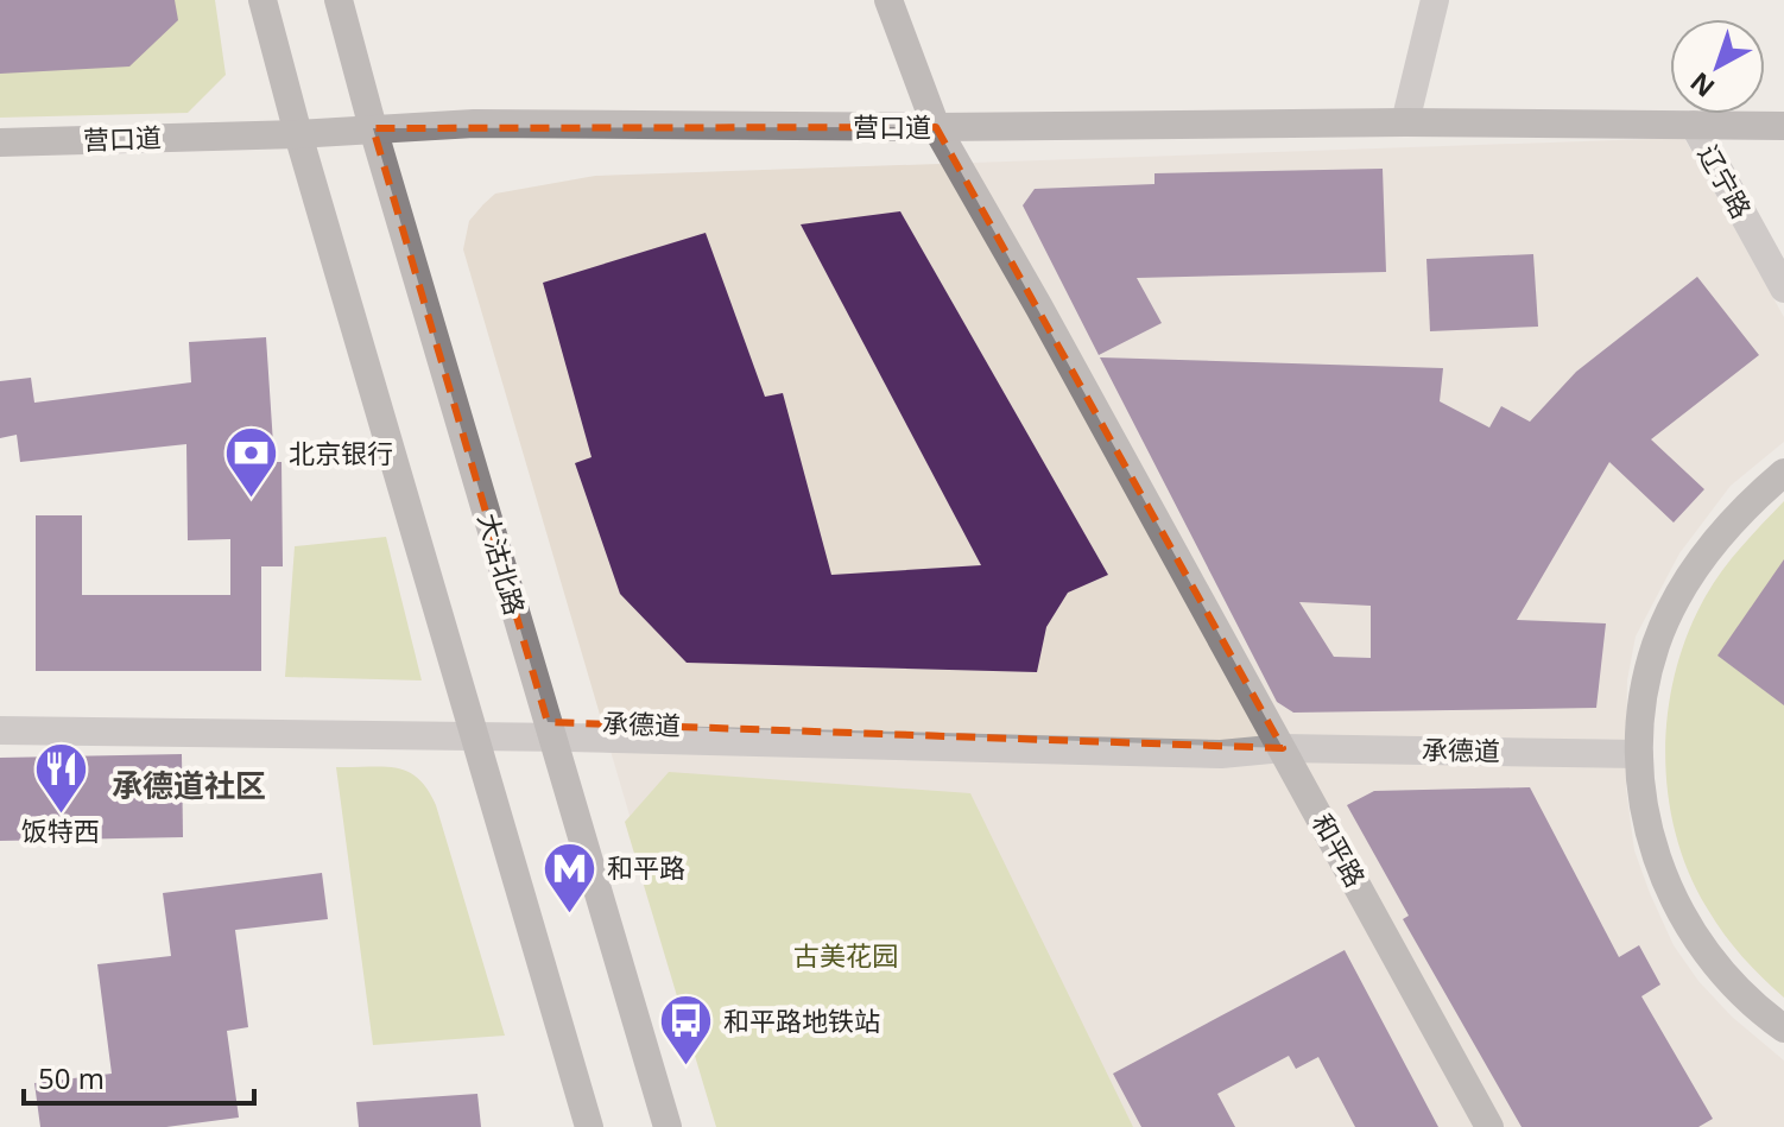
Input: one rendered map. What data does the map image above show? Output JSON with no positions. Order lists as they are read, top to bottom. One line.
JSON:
{"streets":{"street":["营口道","辽宁路","大沽北路","承德道","和平路"]},"crossings":[["营口道","辽宁路"],["营口道","大沽北路"],["营口道","和平路"],["大沽北路","承德道"],["承德道","和平路"]],"districts":["承德道社区"],"parks":["古美花园"],"places":{"bank":["北京银行"],"restaurant":["饭特西"],"metro station":["和平路"],"bus stop":["和平路地铁站"]},"scale_bar":"50 m","north":"bottom left"}
